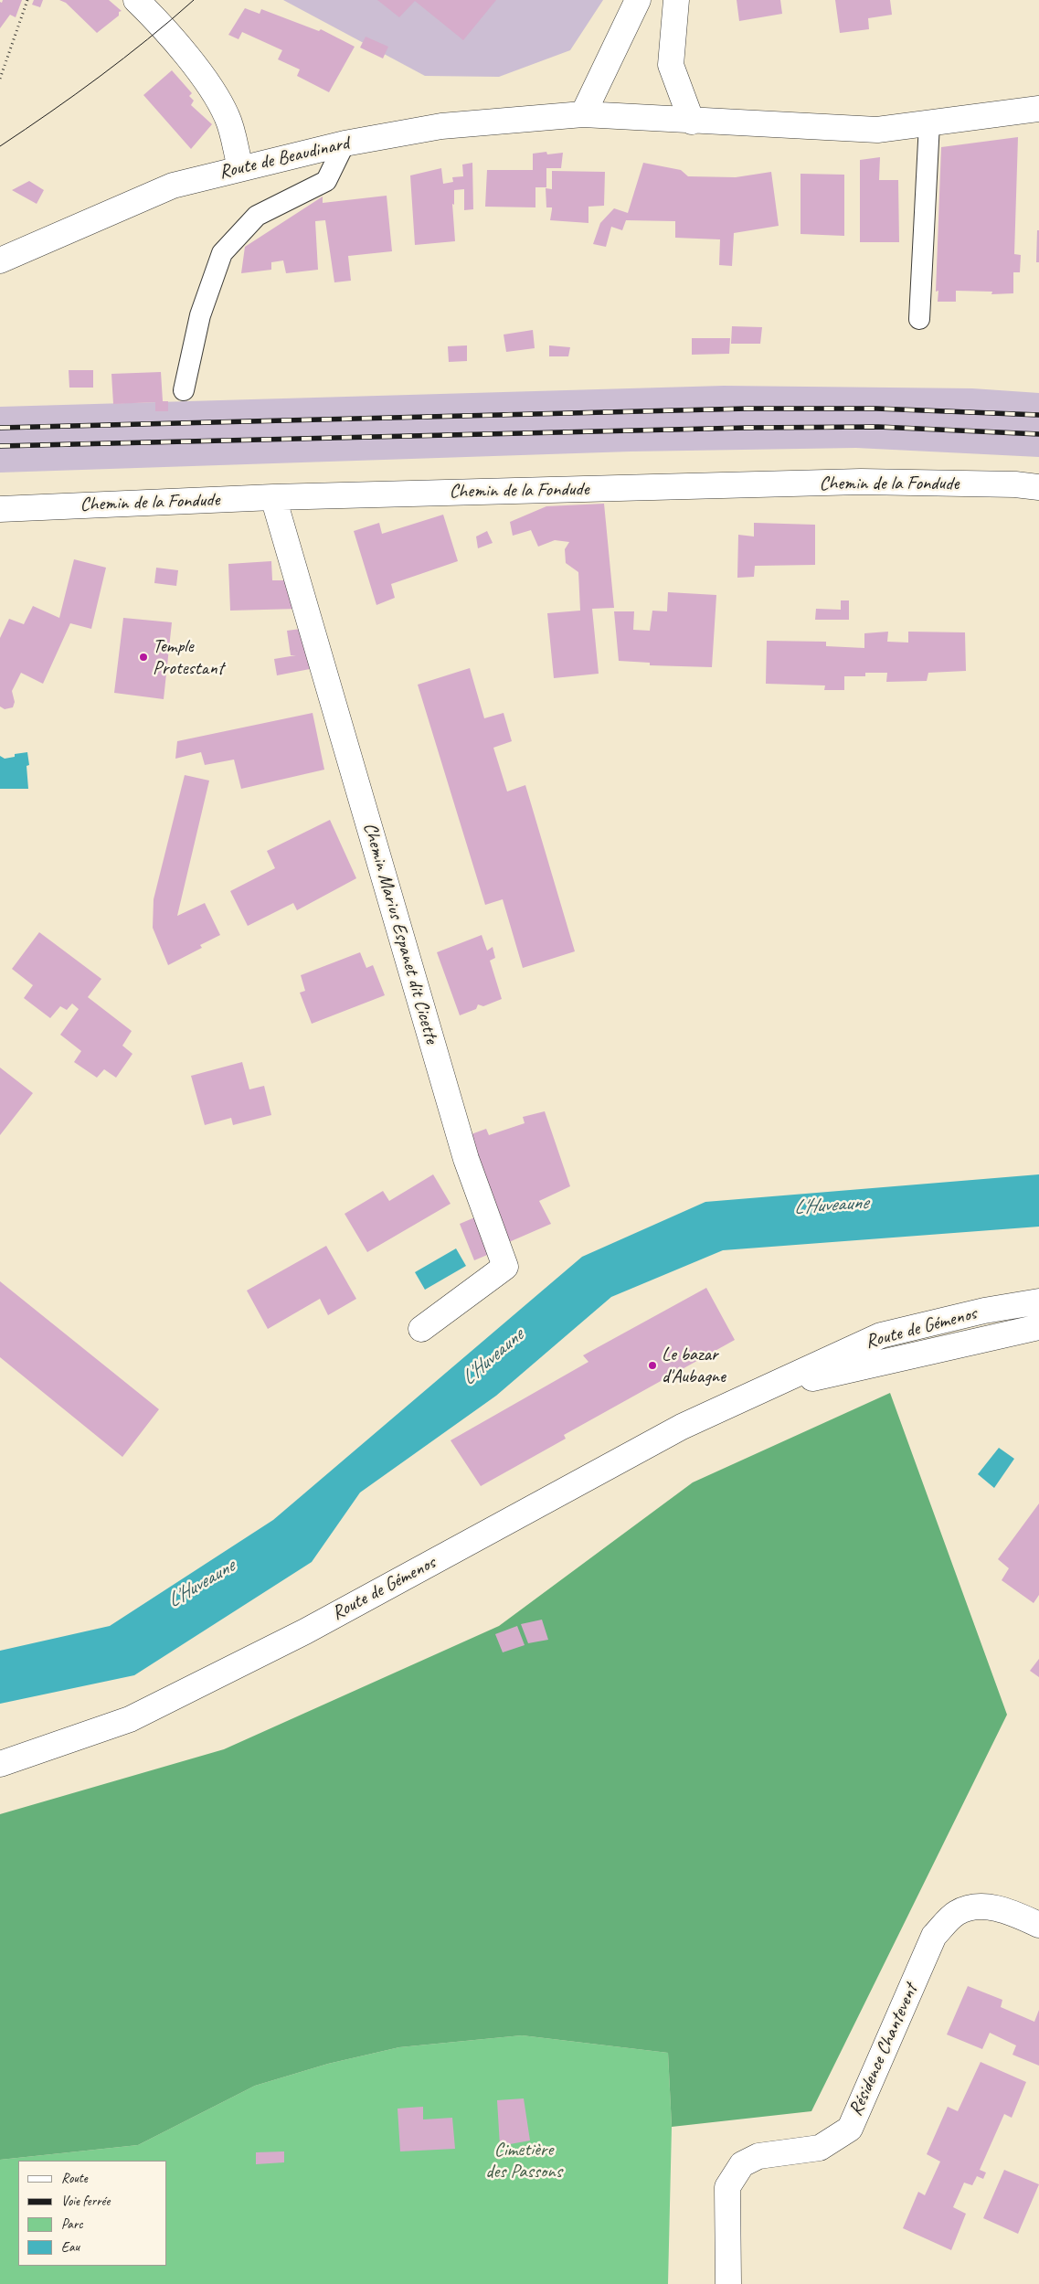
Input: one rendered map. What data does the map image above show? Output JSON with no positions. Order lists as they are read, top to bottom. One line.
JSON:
{"streets":{"street":["Route de Beaudinard","Chemin de la Fondude","Chemin Marius Espanet dit Cicette","Route de Gémenos","Résidence Chantevent"]},"crossings":[["Chemin de la Fondude","Chemin Marius Espanet dit Cicette"]],"water":["L'Huveaune"],"parks":["Cimetière des Passons"],"places":["Temple Protestant","Le bazar d'Aubagne"],"legend":["Route","Voie ferrée","Parc","Eau"]}
